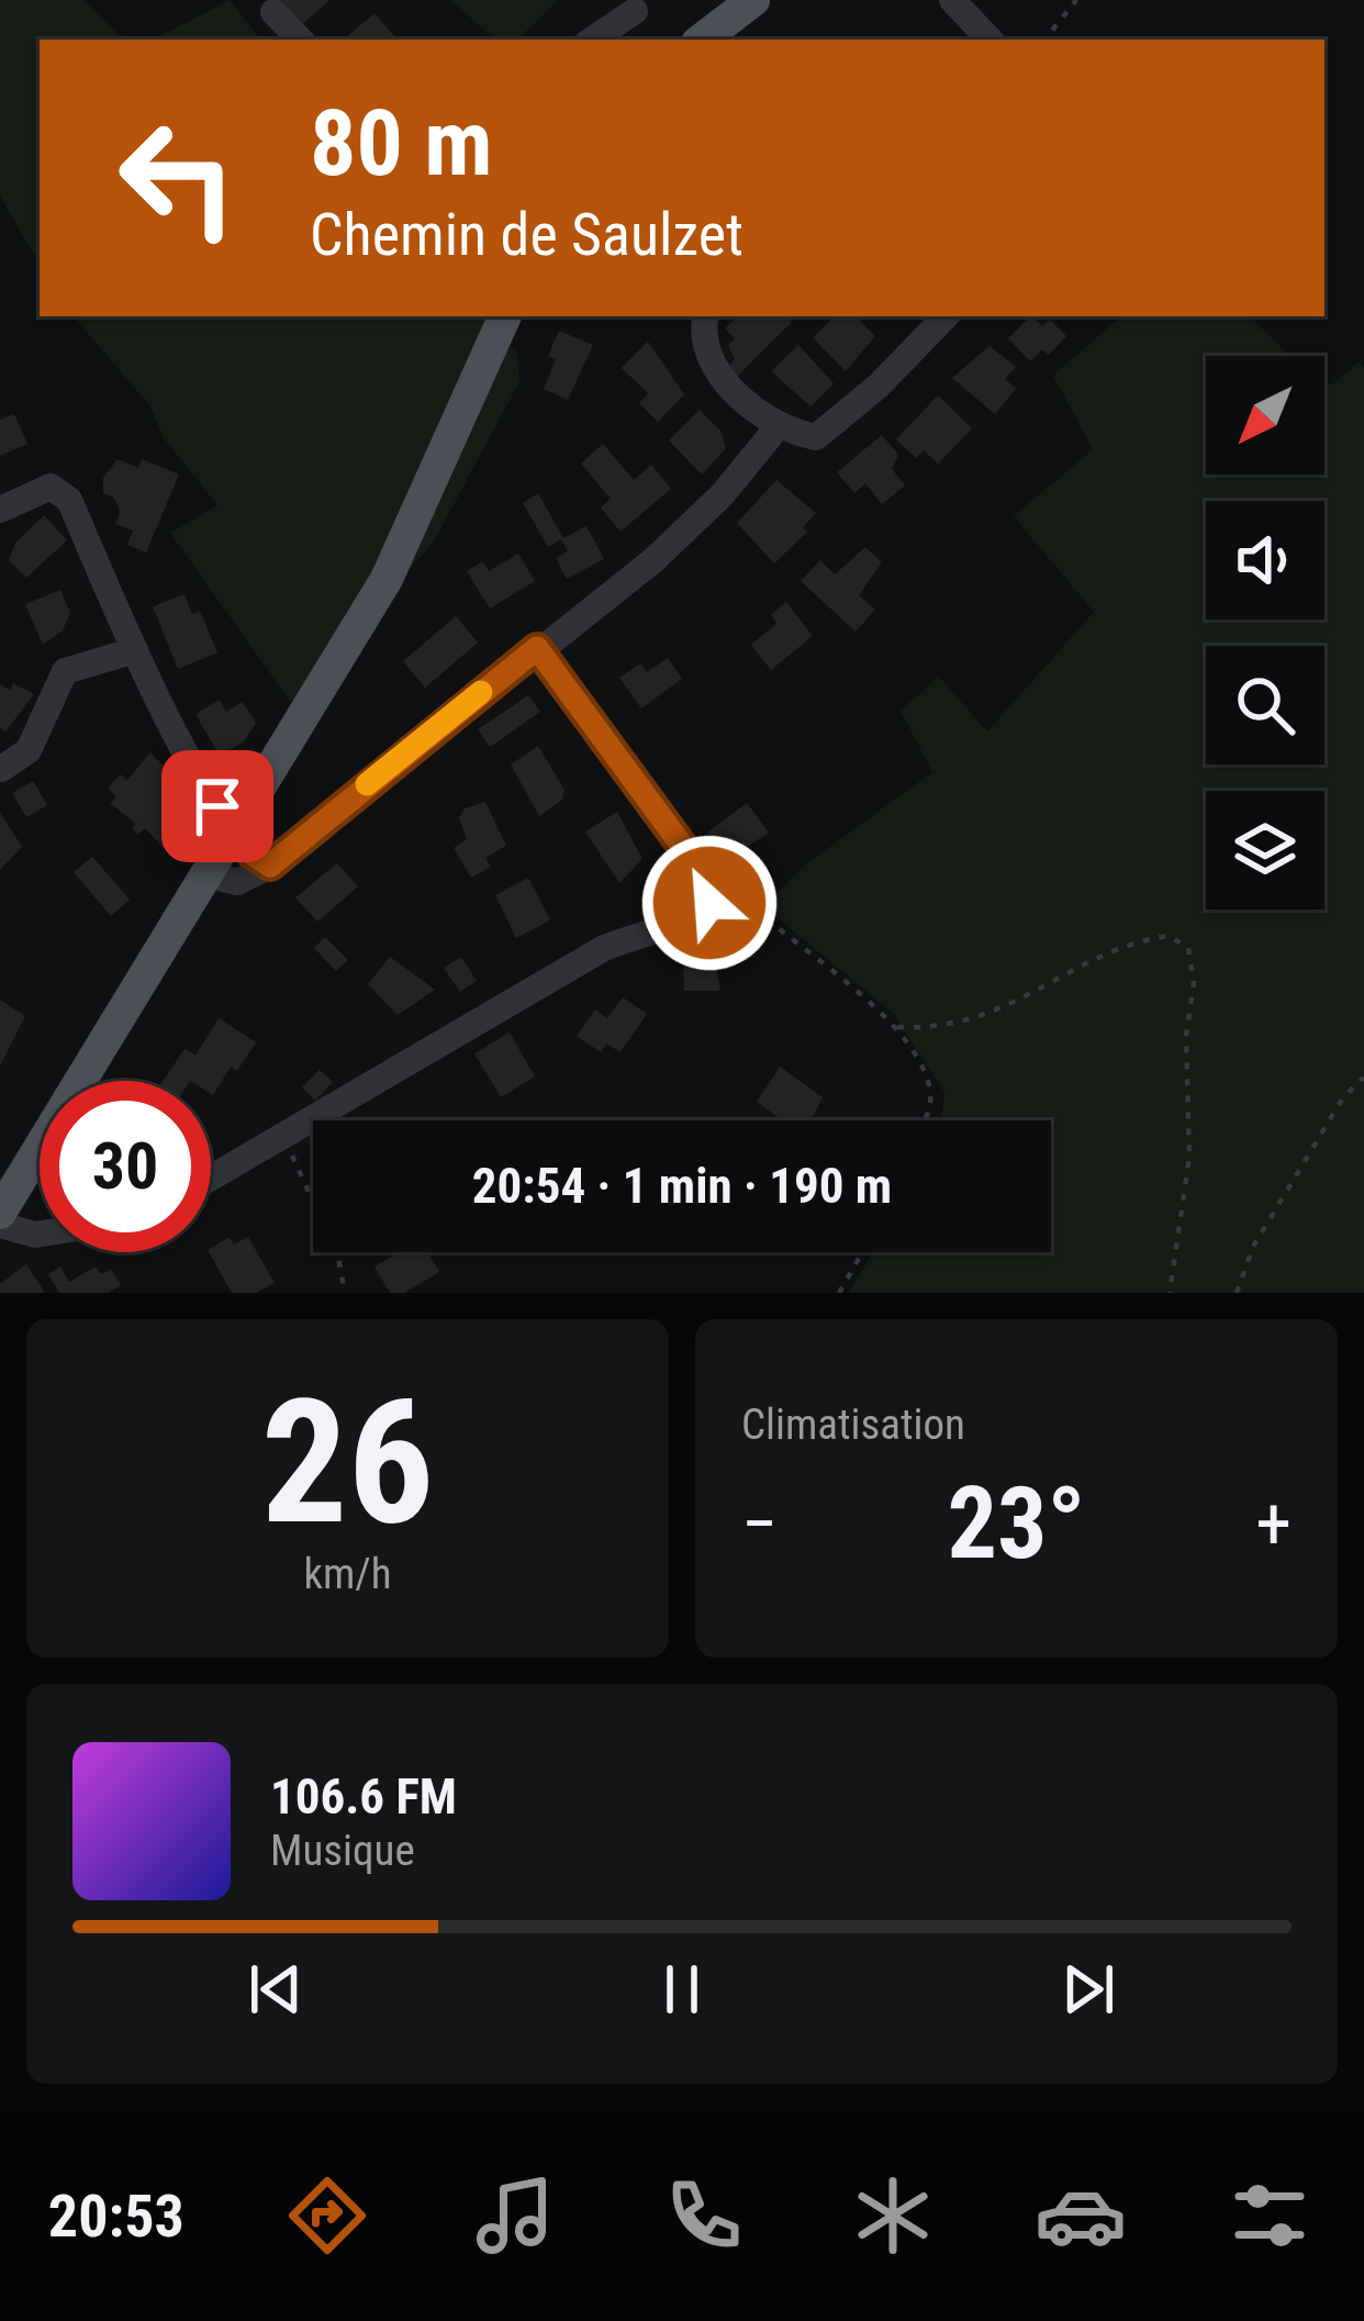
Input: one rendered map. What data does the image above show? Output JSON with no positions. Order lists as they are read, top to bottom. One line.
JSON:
{"north":"bottom left","page":{"turn":["80 m","Chemin de Saulzet"],"limit":"30","trip":"20:54 · 1 min · 190 m","tile":[["26","km/h"],"Climatisation"],"heat":["−","23°","+"],"song":["106.6 FM","Musique"],"tabs":"20:53"}}
